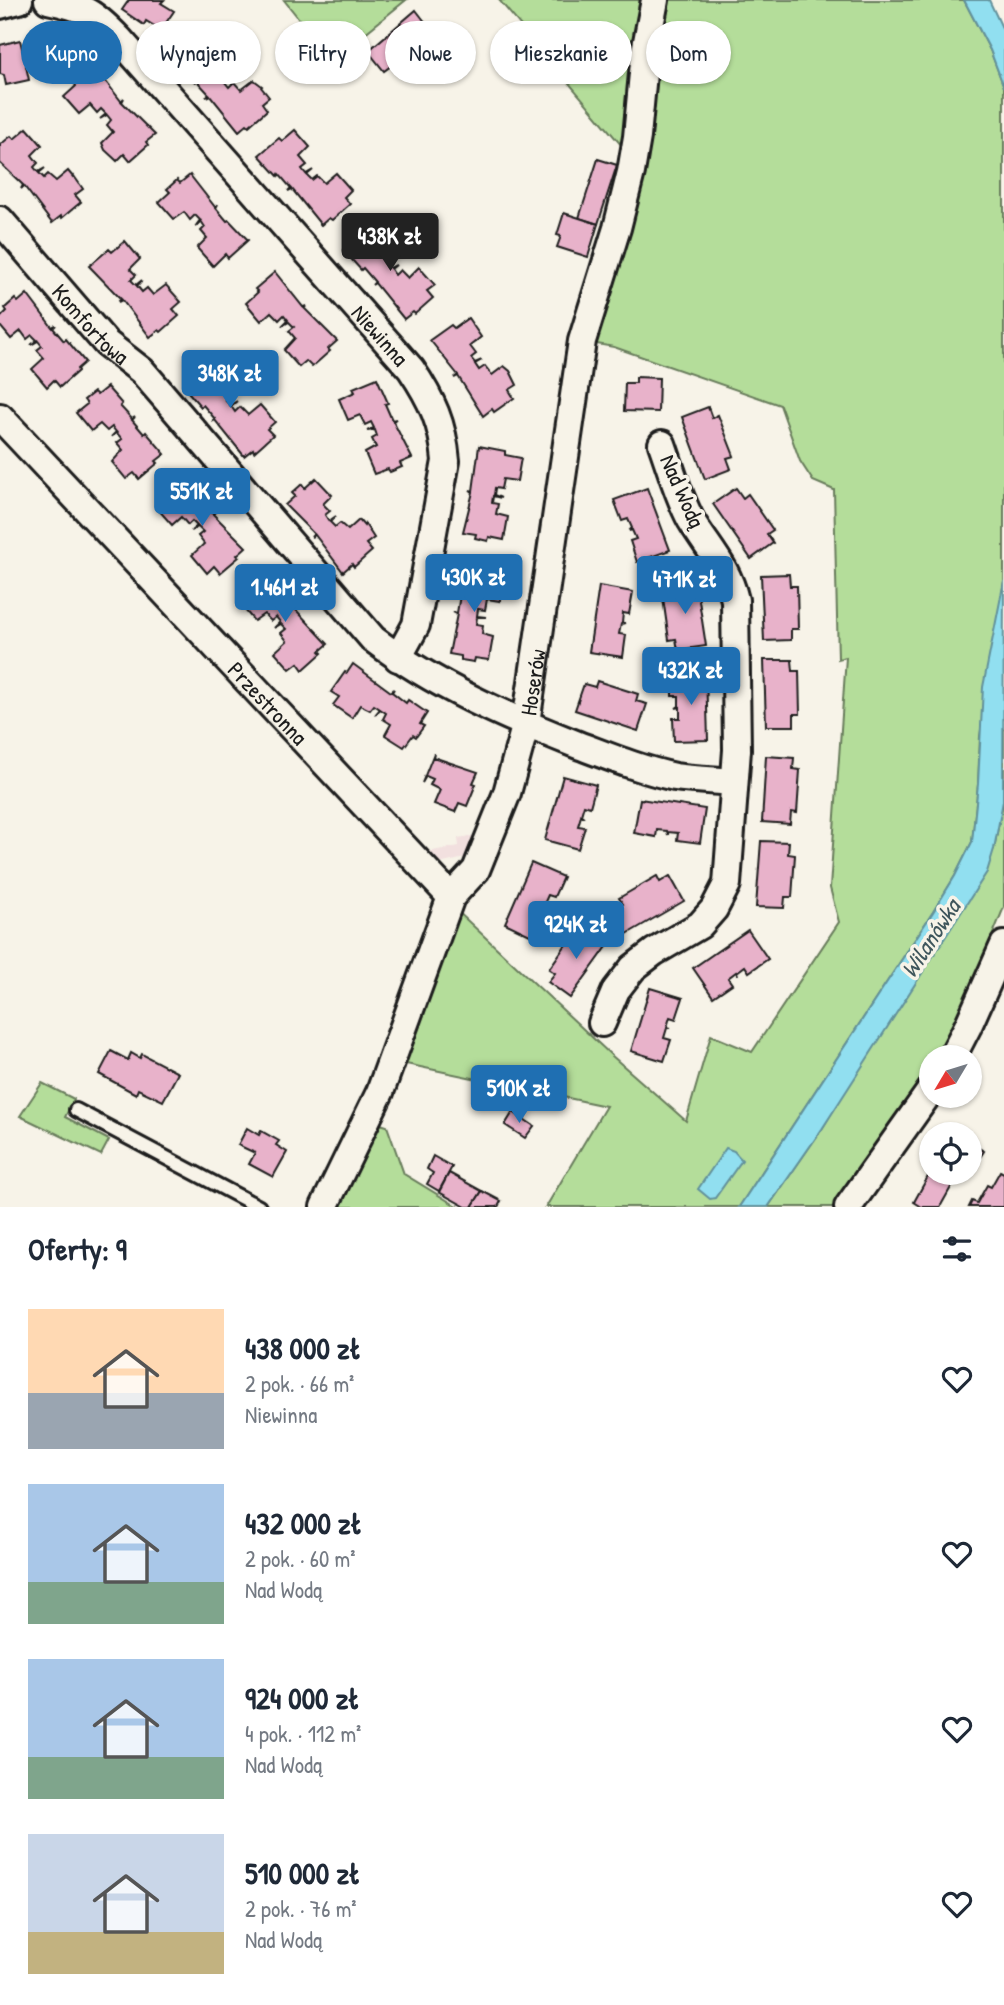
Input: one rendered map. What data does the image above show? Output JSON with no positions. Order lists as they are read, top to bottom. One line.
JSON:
{"streets":{"street":["Komfortowa","Niewinna","Nad Wodą","Hoserów","Przestronna"]},"crossings":[["Komfortowa","Niewinna"],["Komfortowa","Hoserów"],["Hoserów","Przestronna"]],"water":["Wilanówka"],"north":"bottom left","page":{"chip":["Kupno","Wynajem","Filtry","Nowe","Mieszkanie","Dom"],"price":["438K zł","348K zł","551K zł","430K zł","471K zł","1.46M zł","432K zł","924K zł","510K zł"],"heading":"Oferty: 9","list":[{"name":"438 000 zł","note":"2 pok. · 66 m² · Niewinna"},{"name":"432 000 zł","note":"2 pok. · 60 m² · Nad Wodą"},{"name":"924 000 zł","note":"4 pok. · 112 m² · Nad Wodą"},{"name":"510 000 zł","note":"2 pok. · 76 m² · Nad Wodą"}]}}
